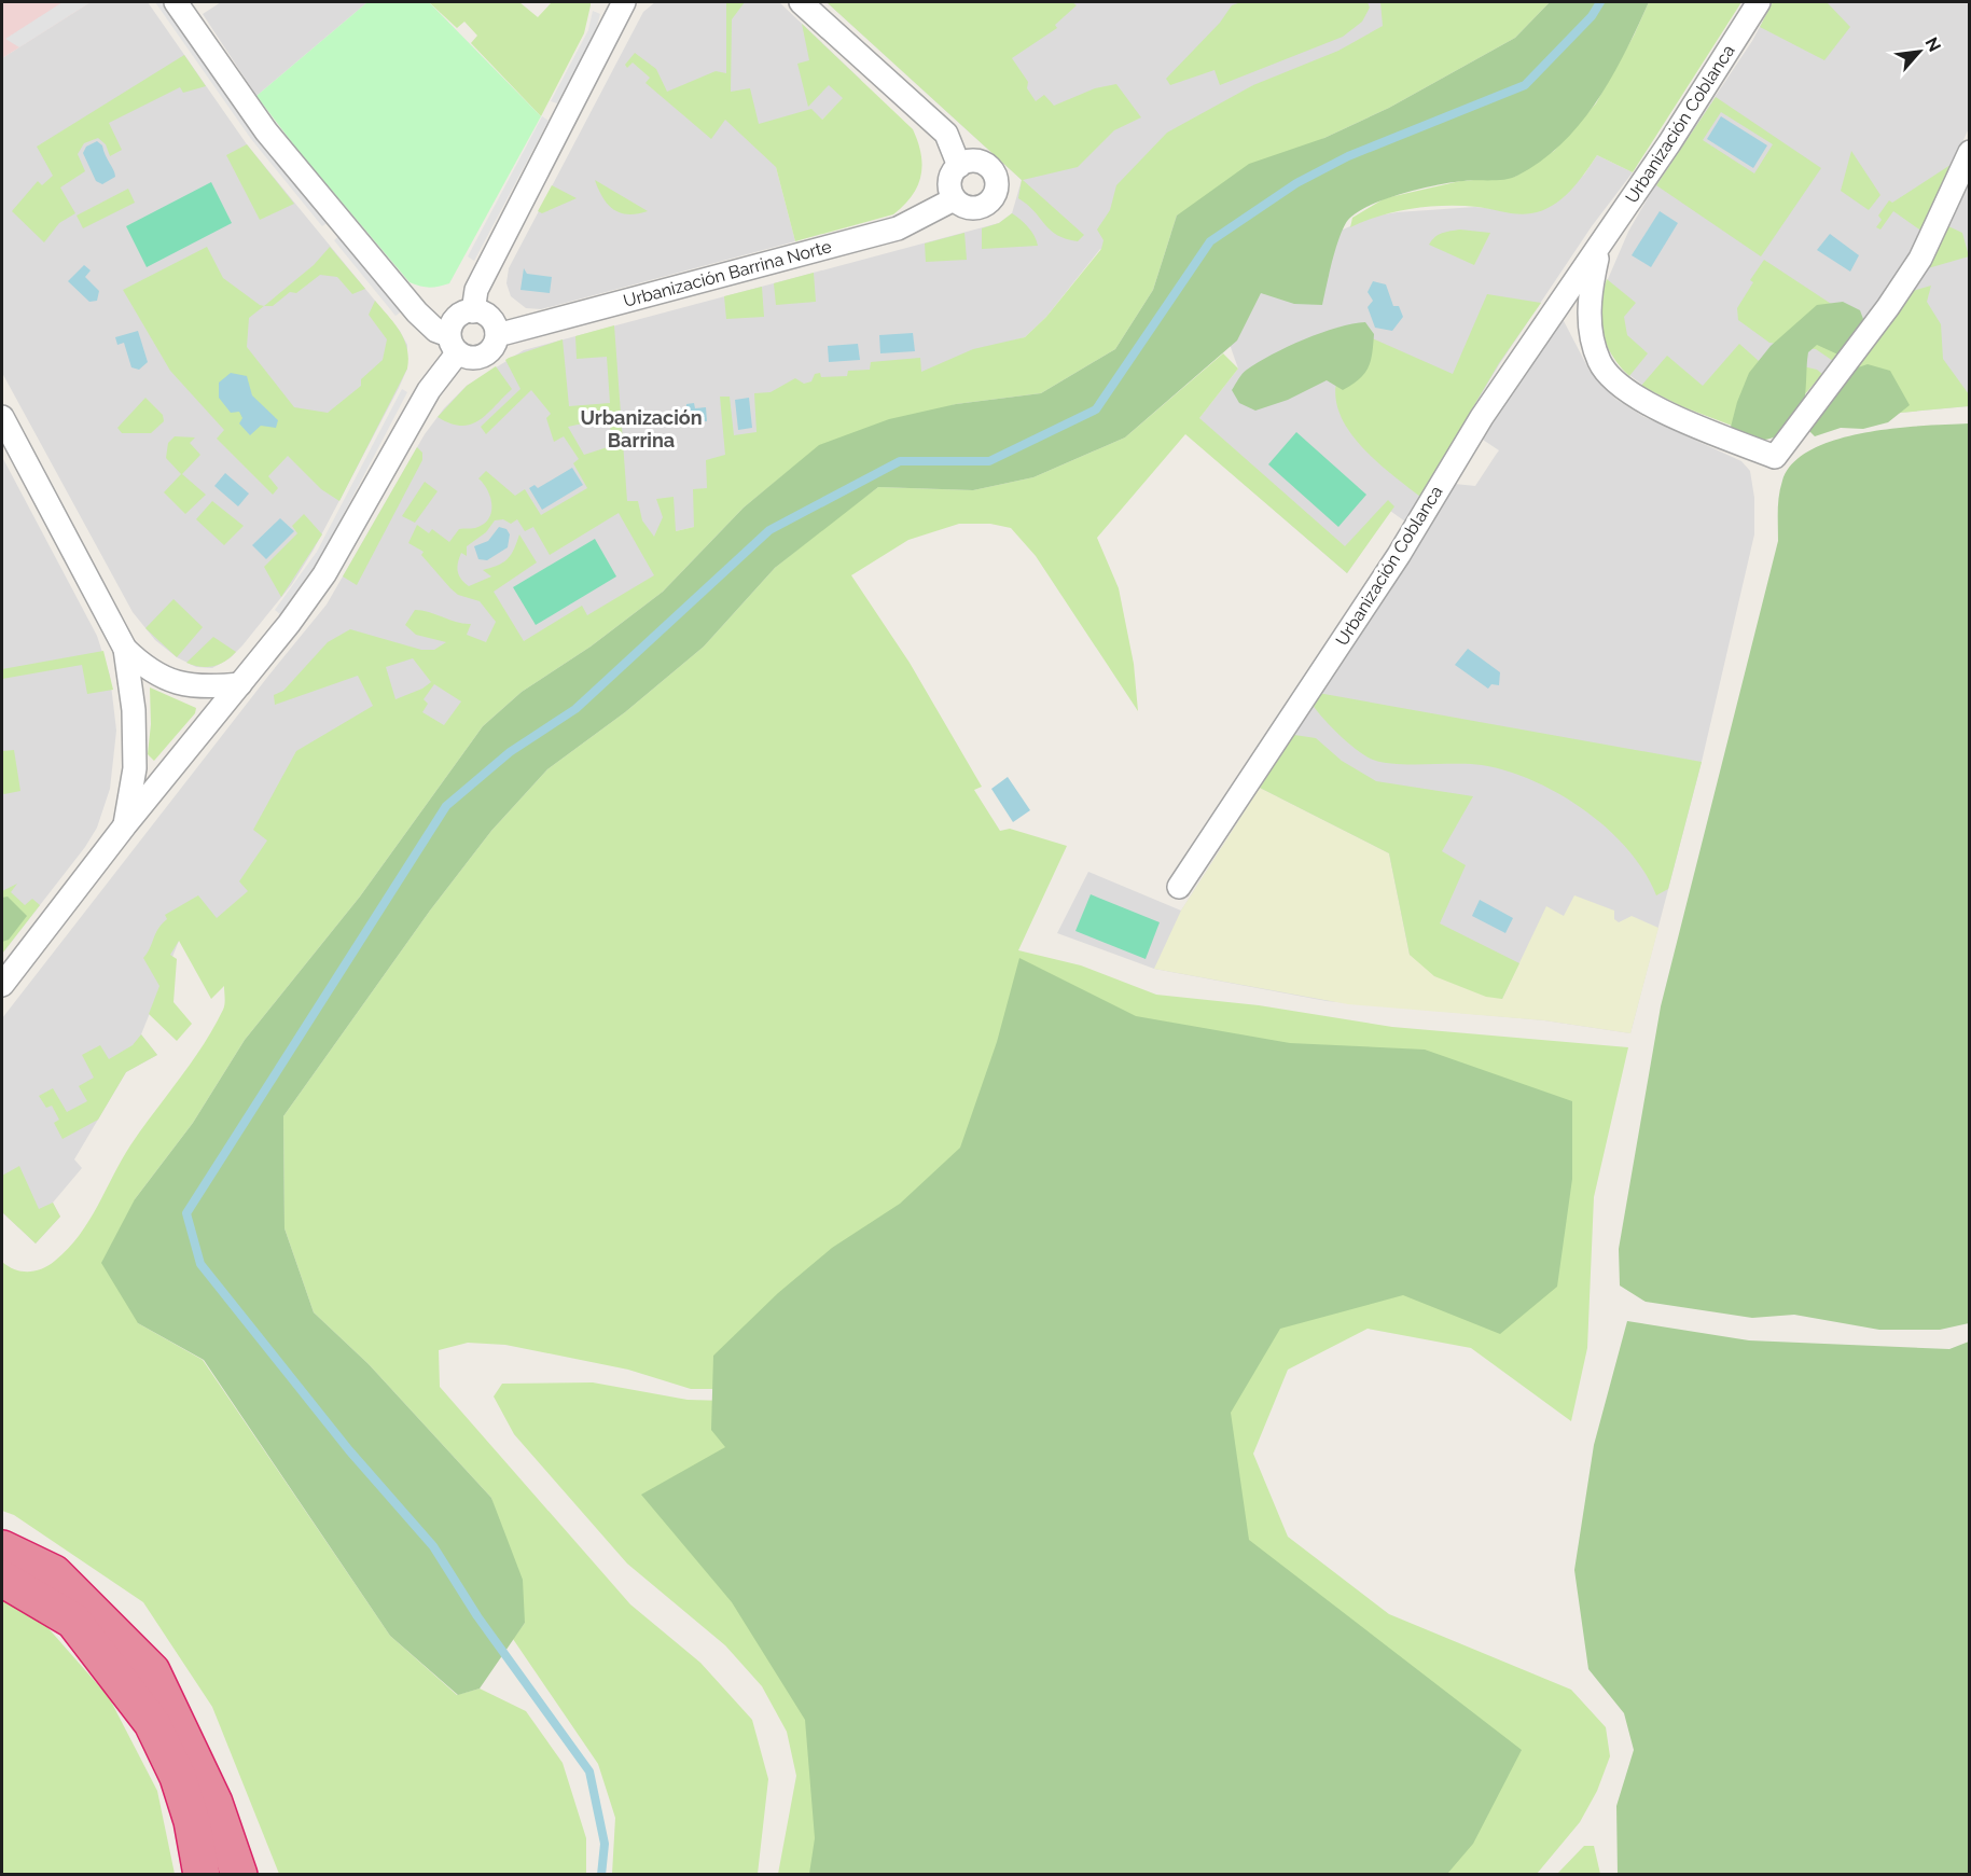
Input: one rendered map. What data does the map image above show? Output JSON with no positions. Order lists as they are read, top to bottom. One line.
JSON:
{"streets":{"street":["Urbanización Coblanca","Urbanización Barrina Norte"]},"districts":["Urbanización Barrina"],"north":"top right"}
